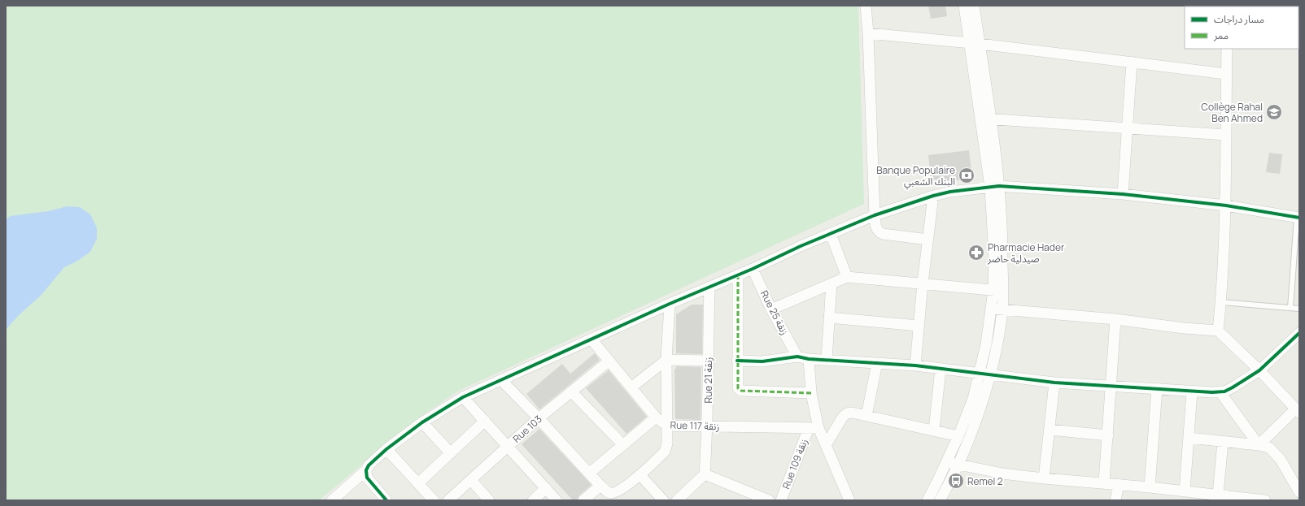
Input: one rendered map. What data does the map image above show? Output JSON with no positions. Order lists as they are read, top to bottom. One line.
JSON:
{"streets":{"street":["Rue 25 زنقة","Rue 21 زنقة","Rue 117 زنقة","Rue 103","Rue 109 زنقة"]},"crossings":[["Rue 21 زنقة","Rue 117 زنقة"],["Rue 117 زنقة","Rue 103"],["Rue 117 زنقة","Rue 109 زنقة"]],"places":{"school or university":["Collège Rahal Ben Ahmed"],"bank":["Banque Populaire البنك الشعبي"],"pharmacy":["Pharmacie Hader صيدلية حاضر"],"bus stop":["Remel 2"]},"legend":["مسار دراجات","ممر"]}
